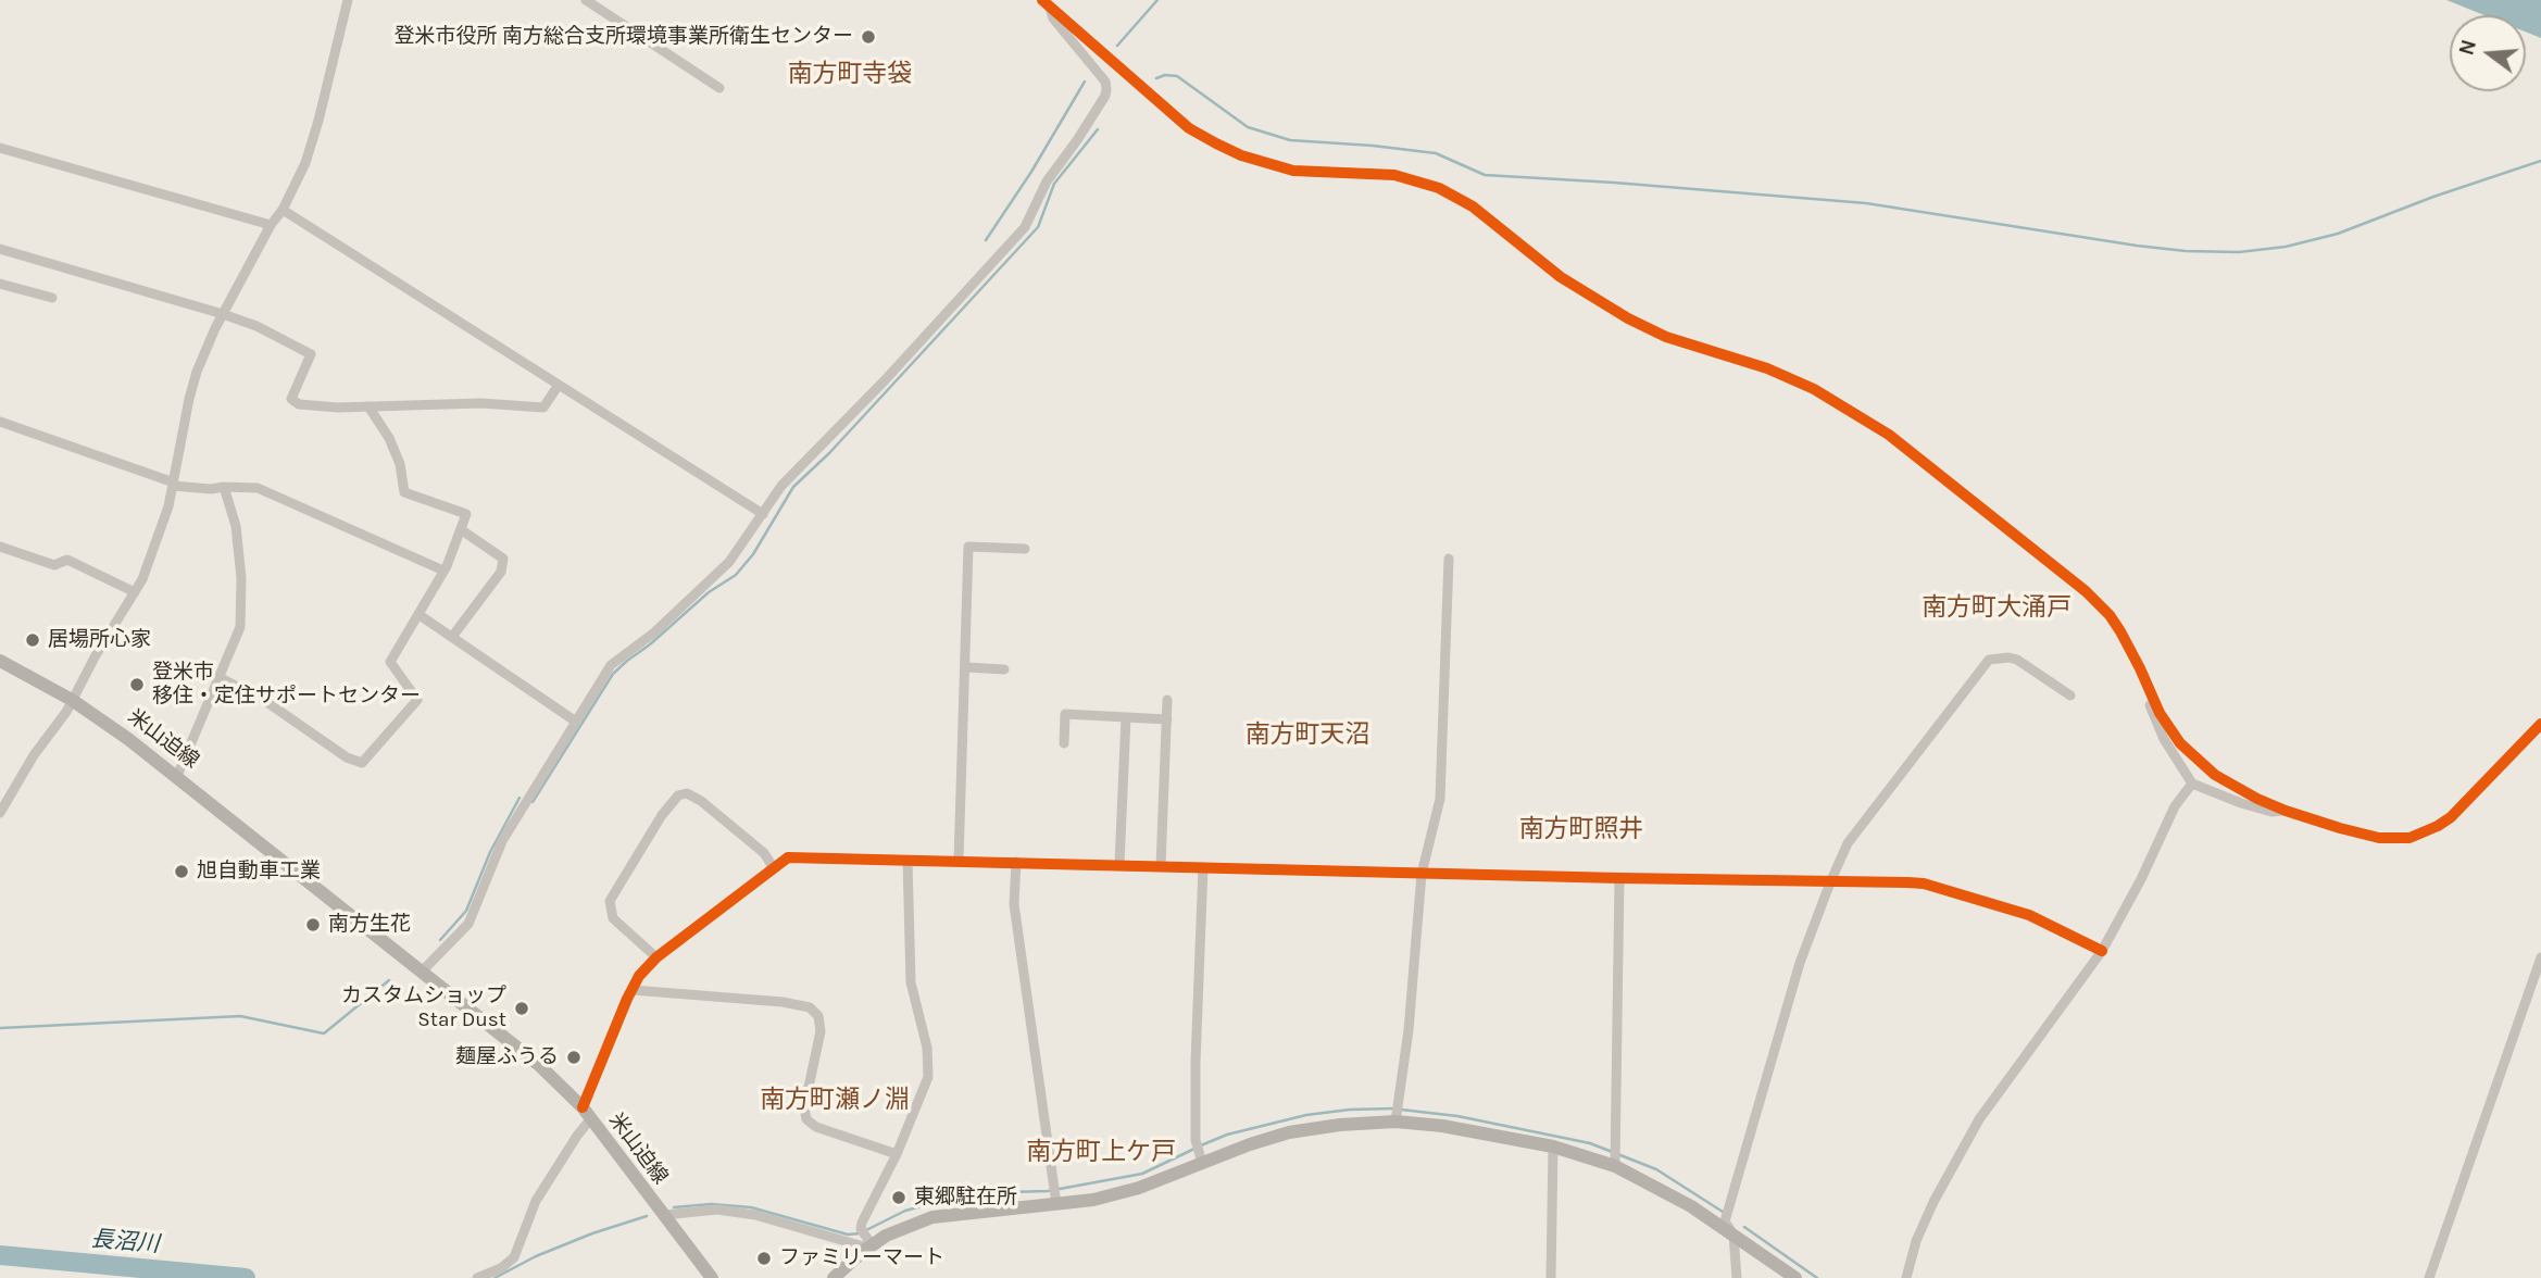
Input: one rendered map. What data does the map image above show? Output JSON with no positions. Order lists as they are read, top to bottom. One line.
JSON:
{"streets":{"street":["米山迫線"]},"districts":["南方町寺袋","南方町大涌戸","南方町天沼","南方町照井","南方町瀬ノ淵","南方町上ケ戸"],"water":["長沼川"],"places":["登米市役所 南方総合支所環境事業所衛生センター","居場所心家","登米市 移住・定住サポートセンター","旭自動車工業","南方生花","カスタムショップ Star Dust","麺屋ふうる","東郷駐在所","ファミリーマート"],"north":"left"}
